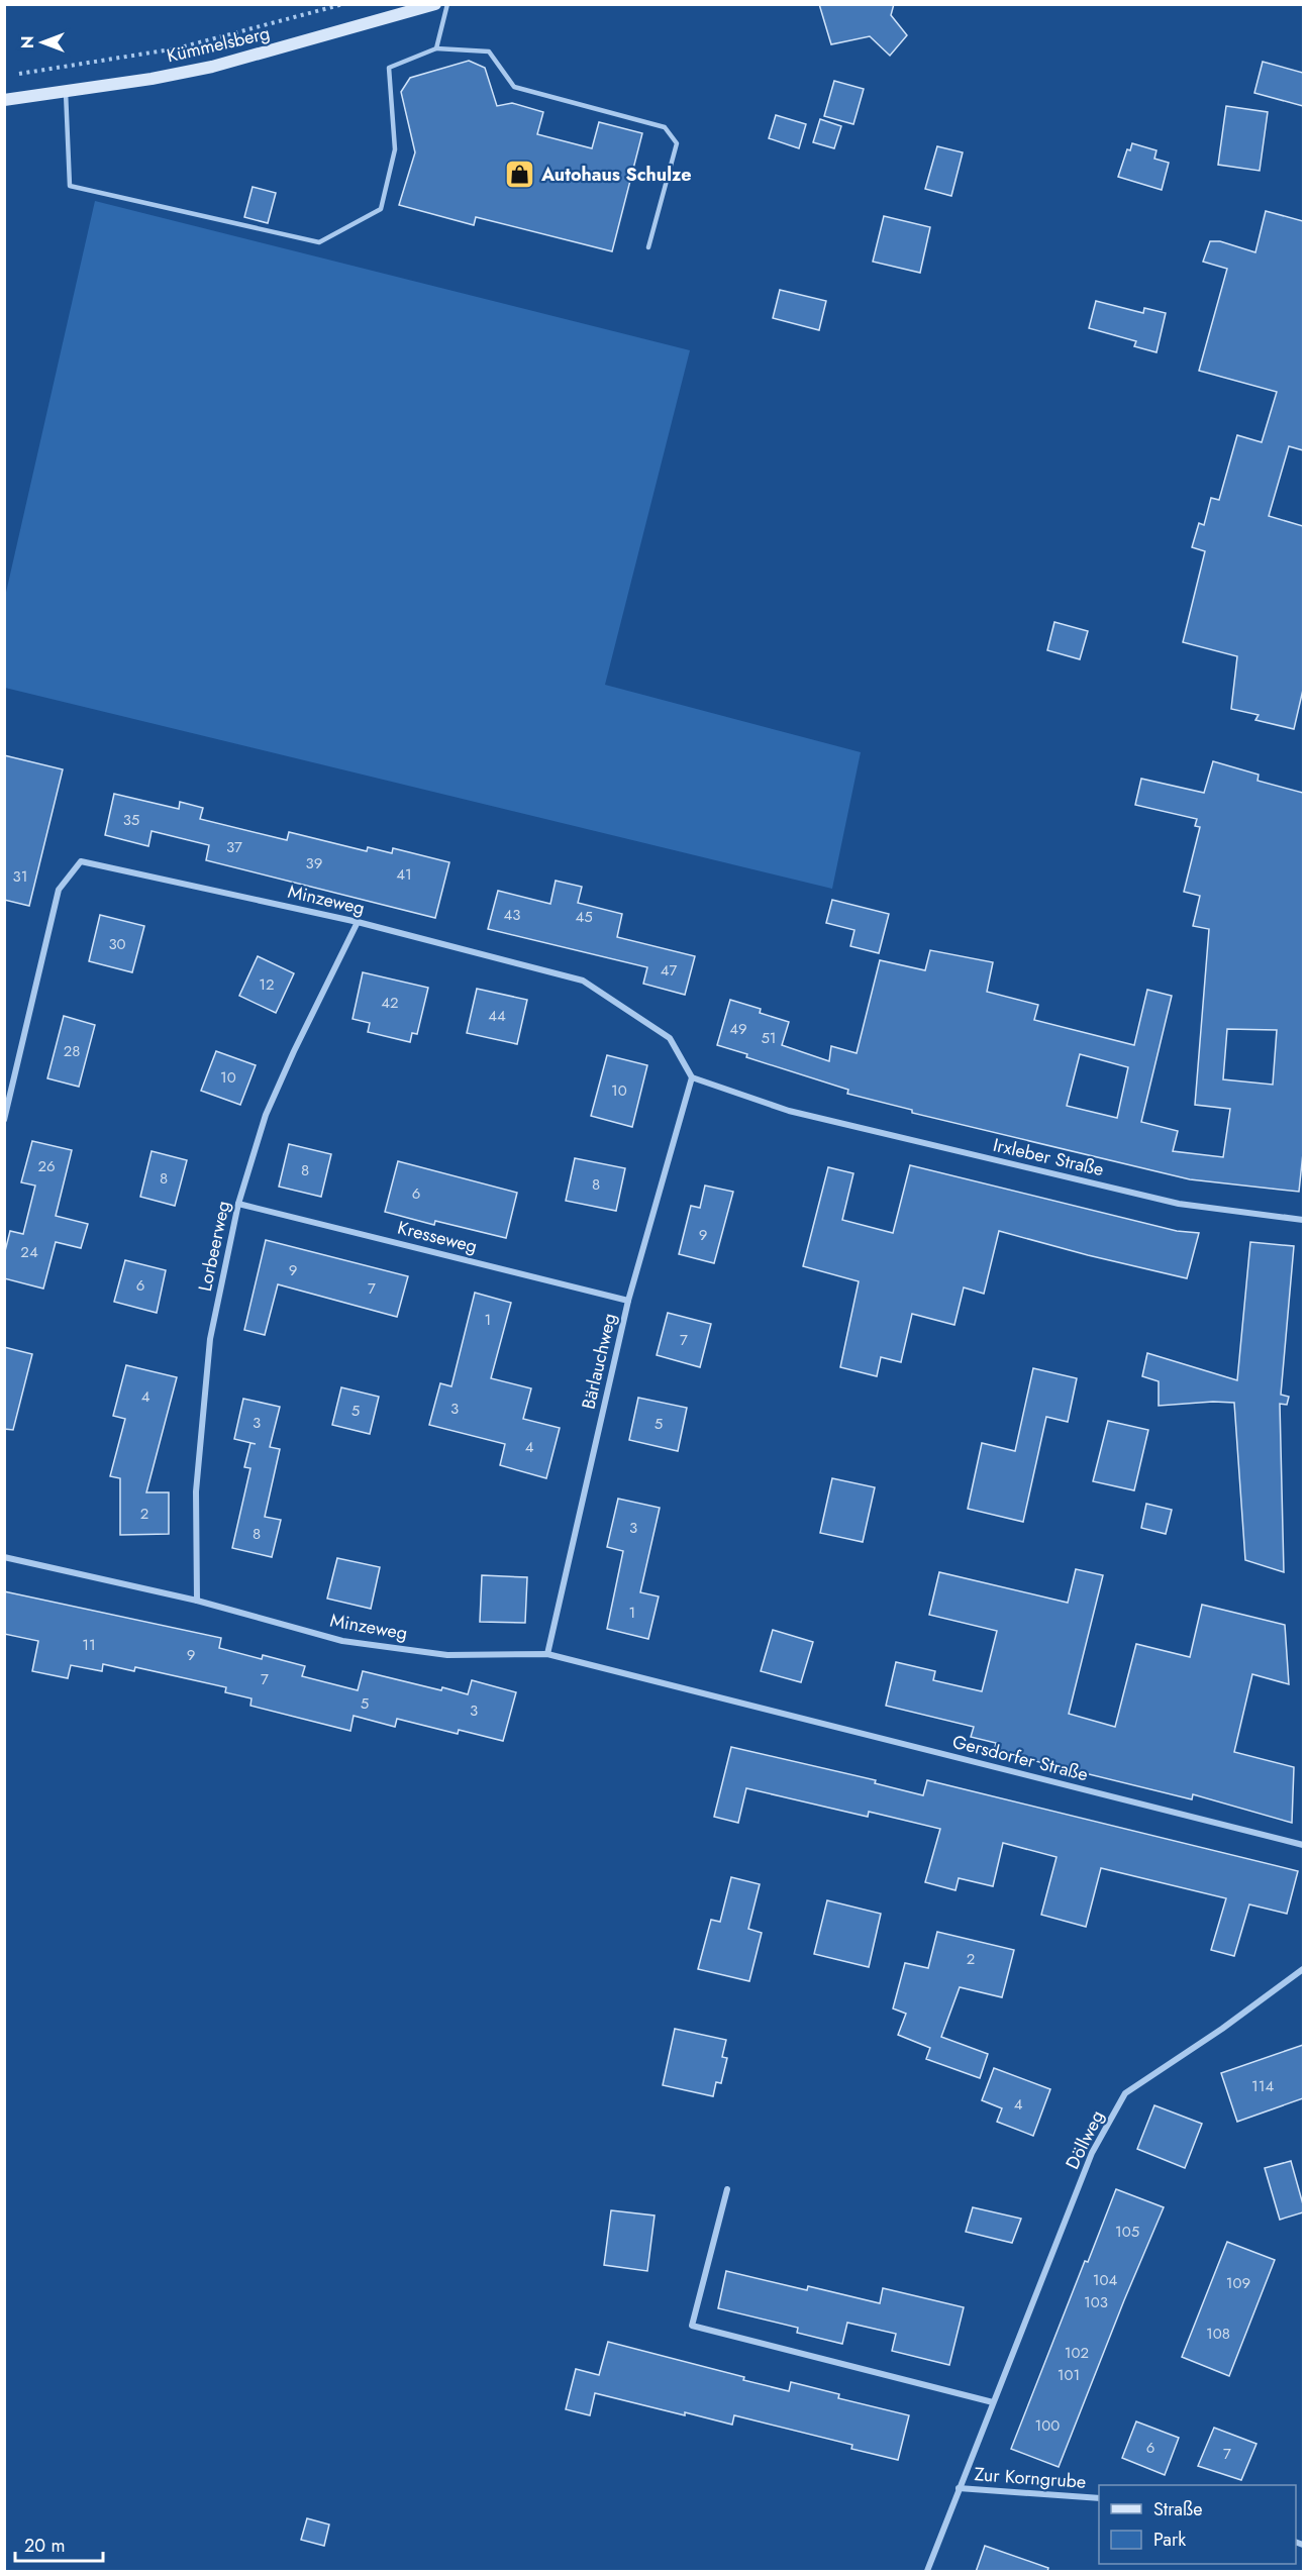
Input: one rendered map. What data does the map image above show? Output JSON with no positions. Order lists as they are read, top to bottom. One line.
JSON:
{"streets":{"main road":["Kümmelsberg"],"street":["Minzeweg","Irxleber Straße","Kresseweg","Lorbeerweg","Bärlauchweg","Gersdorfer Straße","Döllweg","Zur Korngrube"]},"crossings":[["Minzeweg","Irxleber Straße"],["Minzeweg","Lorbeerweg"],["Minzeweg","Bärlauchweg"],["Minzeweg","Gersdorfer Straße"],["Irxleber Straße","Bärlauchweg"],["Kresseweg","Lorbeerweg"],["Kresseweg","Bärlauchweg"],["Döllweg","Zur Korngrube"]],"places":{"shop":["Autohaus Schulze"]},"house_numbers":["35","37","39","41","31","43","45","30","47","12","42","44","49","51","28","10","10","26","8","8","8","6","9","24","9","6","7","1","7","4","3","5","3","5","4","2","3","8","1","11","9","7","5","3","2","114","4","105","104","109","103","108","102","101","100","6","7"],"legend":["Straße","Park"],"scale_bar":"20 m","north":"left"}
